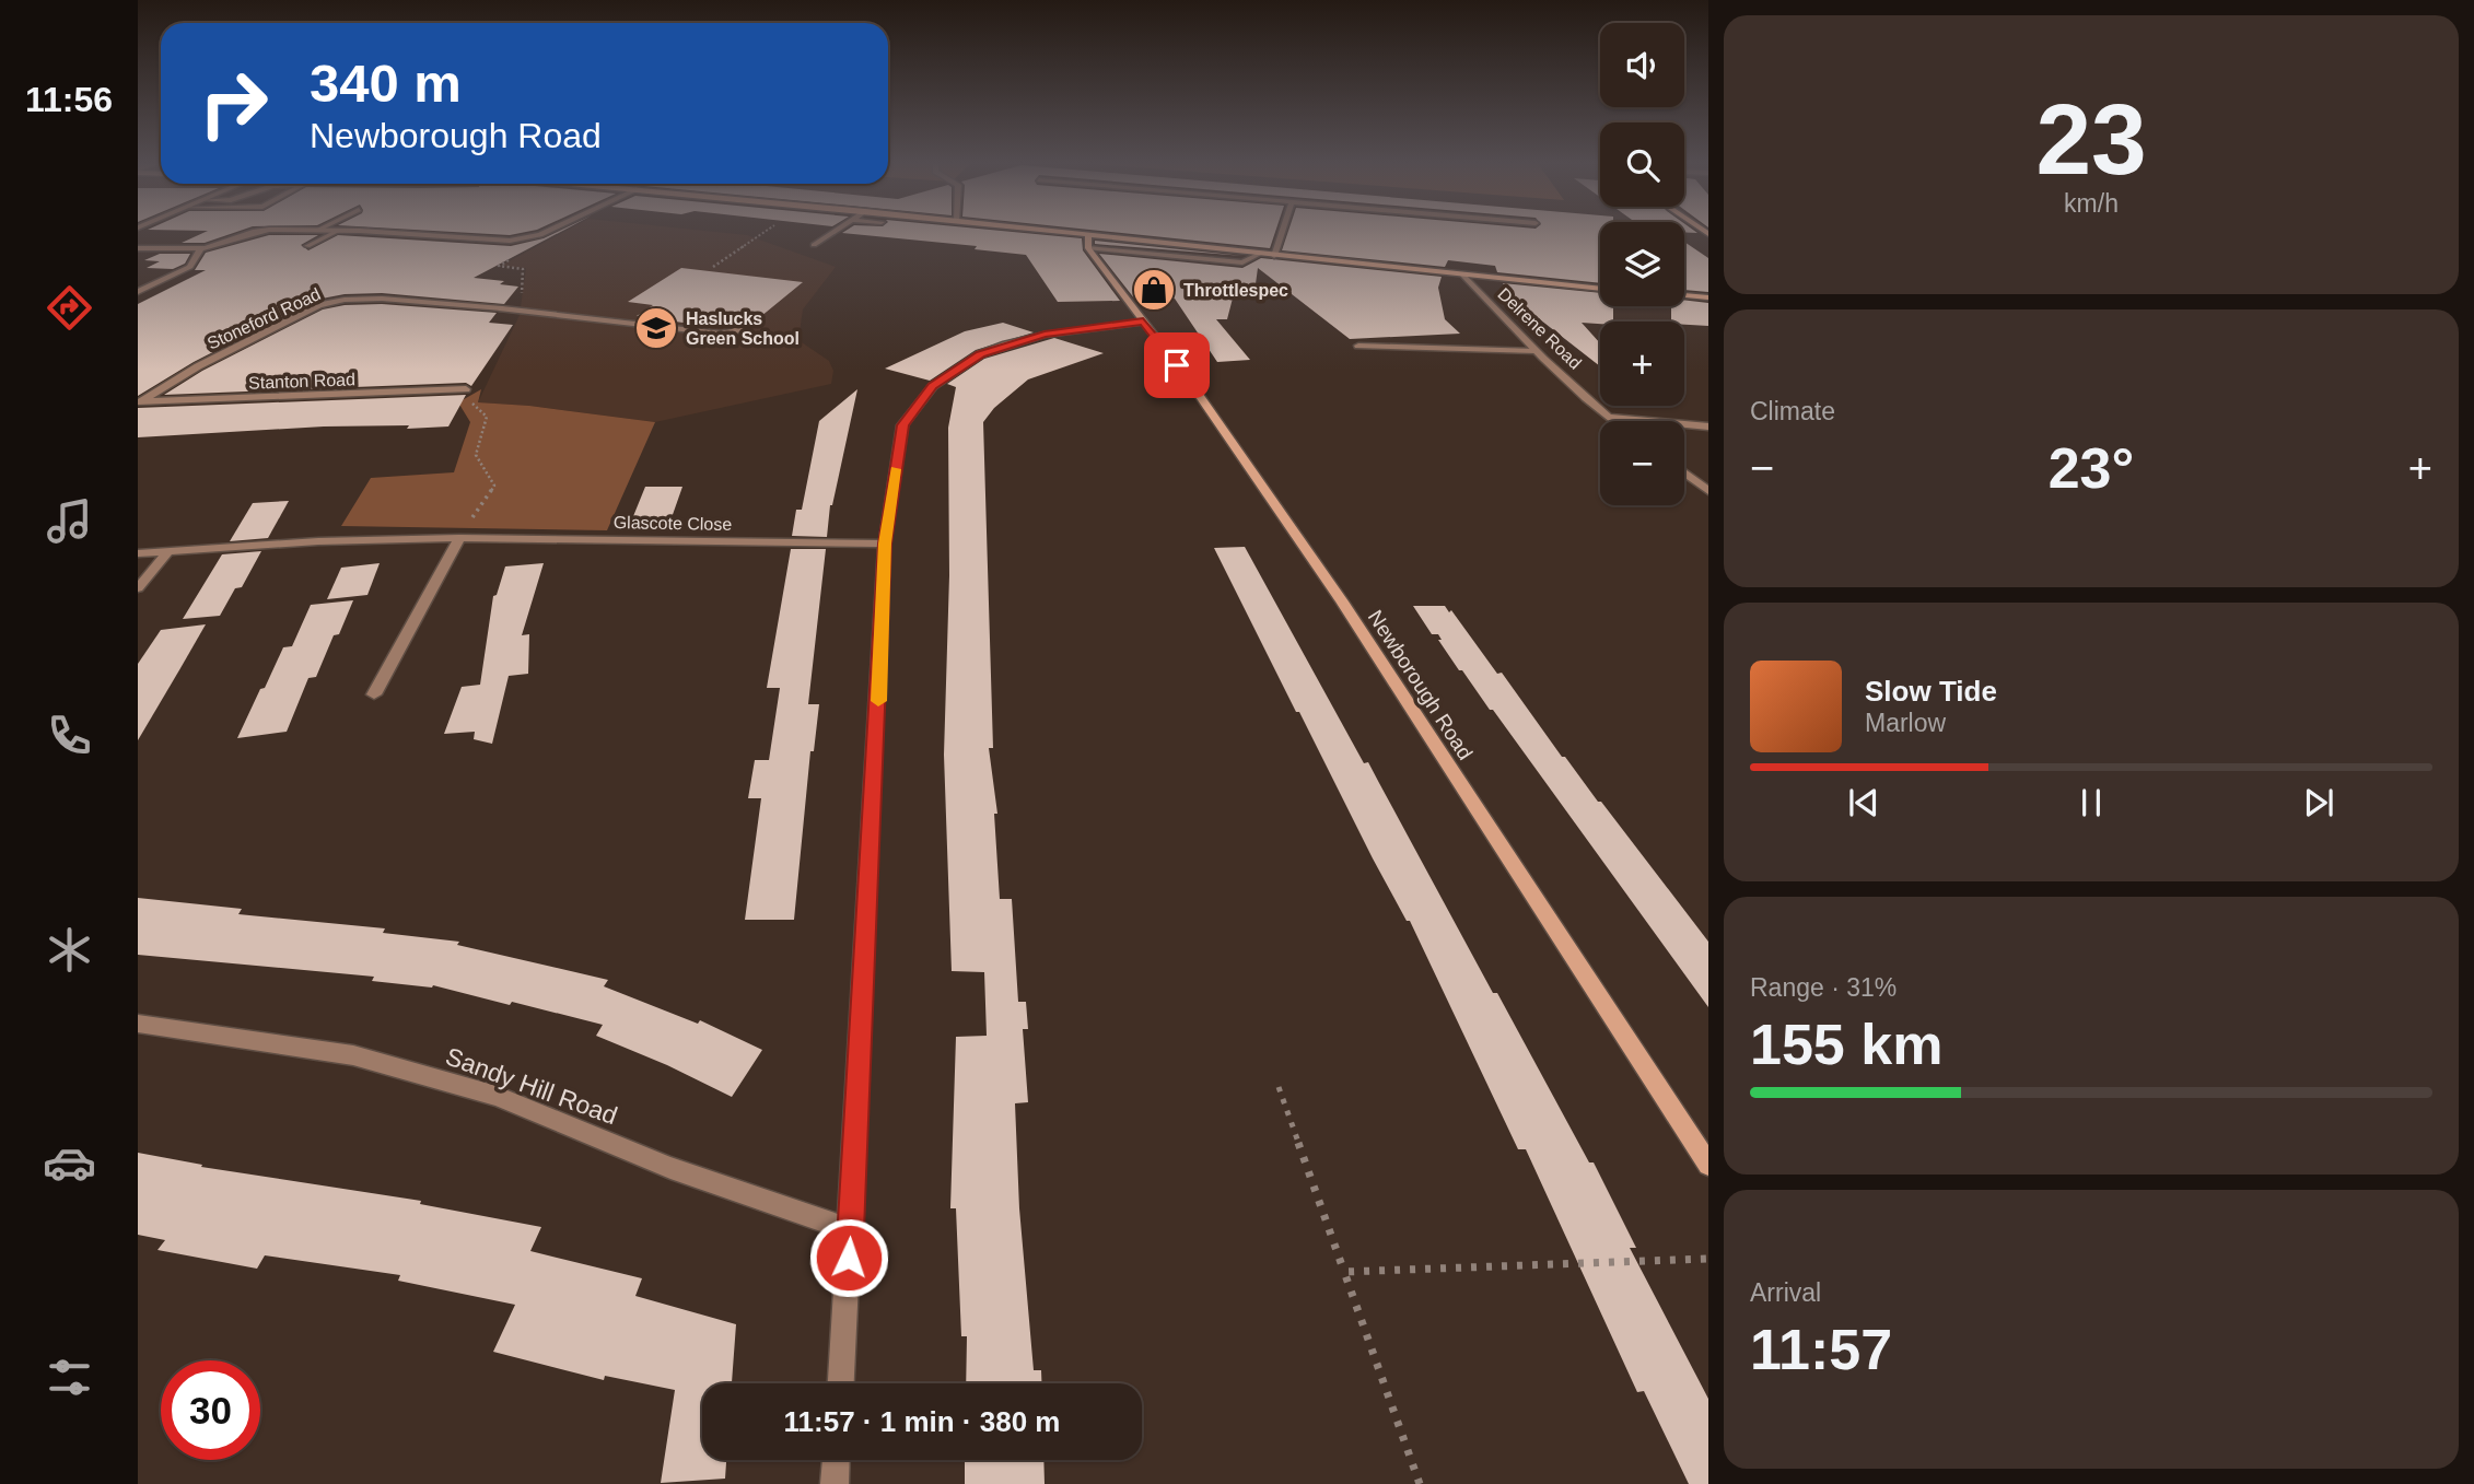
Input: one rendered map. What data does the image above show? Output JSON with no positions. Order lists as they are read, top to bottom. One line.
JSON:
{"streets":{"street":["Stoneford Road","Delrene Road","Stanton Road","Glascote Close","Newborough Road","Sandy Hill Road"]},"crossings":[["Stoneford Road","Stanton Road"]],"places":{"shop":["Throttlespec"],"school or university":["Haslucks Green School"]},"page":{"tabs":"11:56","tile":[["23","km/h"],"Climate",["Range · 31%","155 km"],["Arrival","11:57"]],"map_buttons":["+","−"],"turn":["340 m","Newborough Road"],"heat":["−","23°","+"],"song":["Slow Tide","Marlow"],"limit":"30","trip":"11:57 · 1 min · 380 m"}}
